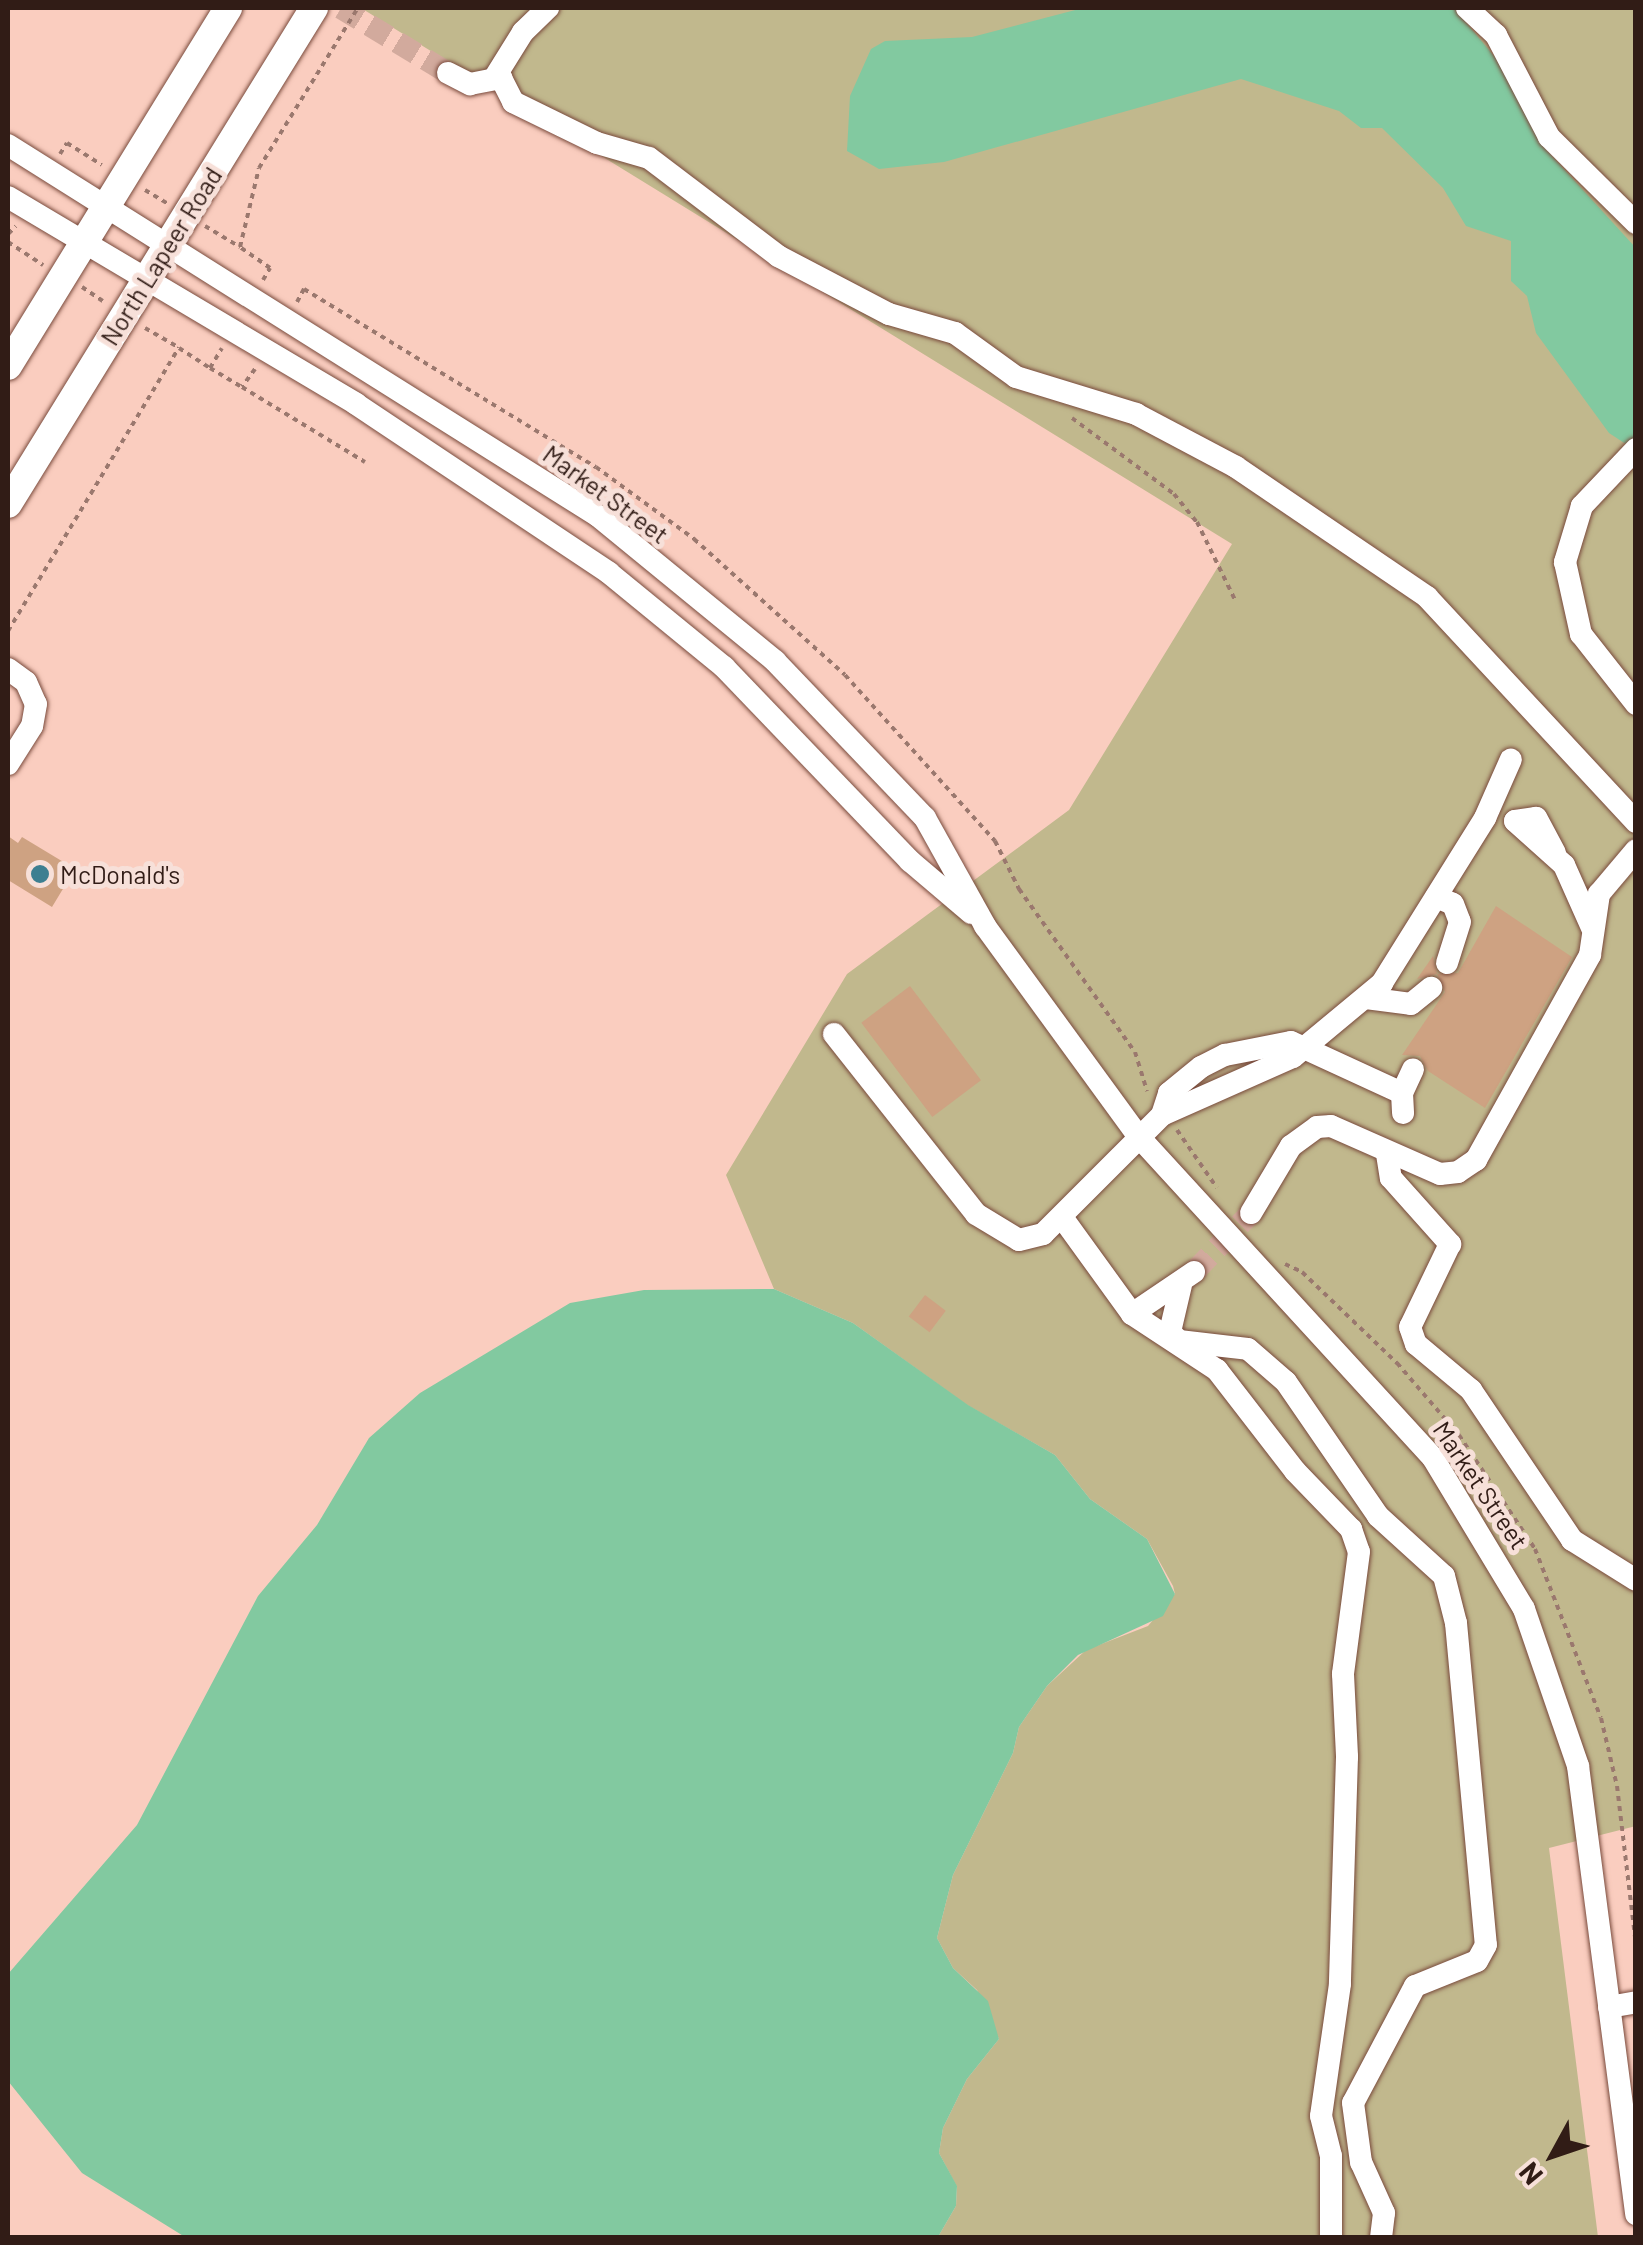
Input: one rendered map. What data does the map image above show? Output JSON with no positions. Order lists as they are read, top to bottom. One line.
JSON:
{"streets":{"main road":["North Lapeer Road"],"street":["Market Street"]},"crossings":[["North Lapeer Road","Market Street"]],"places":["McDonald's"],"north":"bottom left"}
